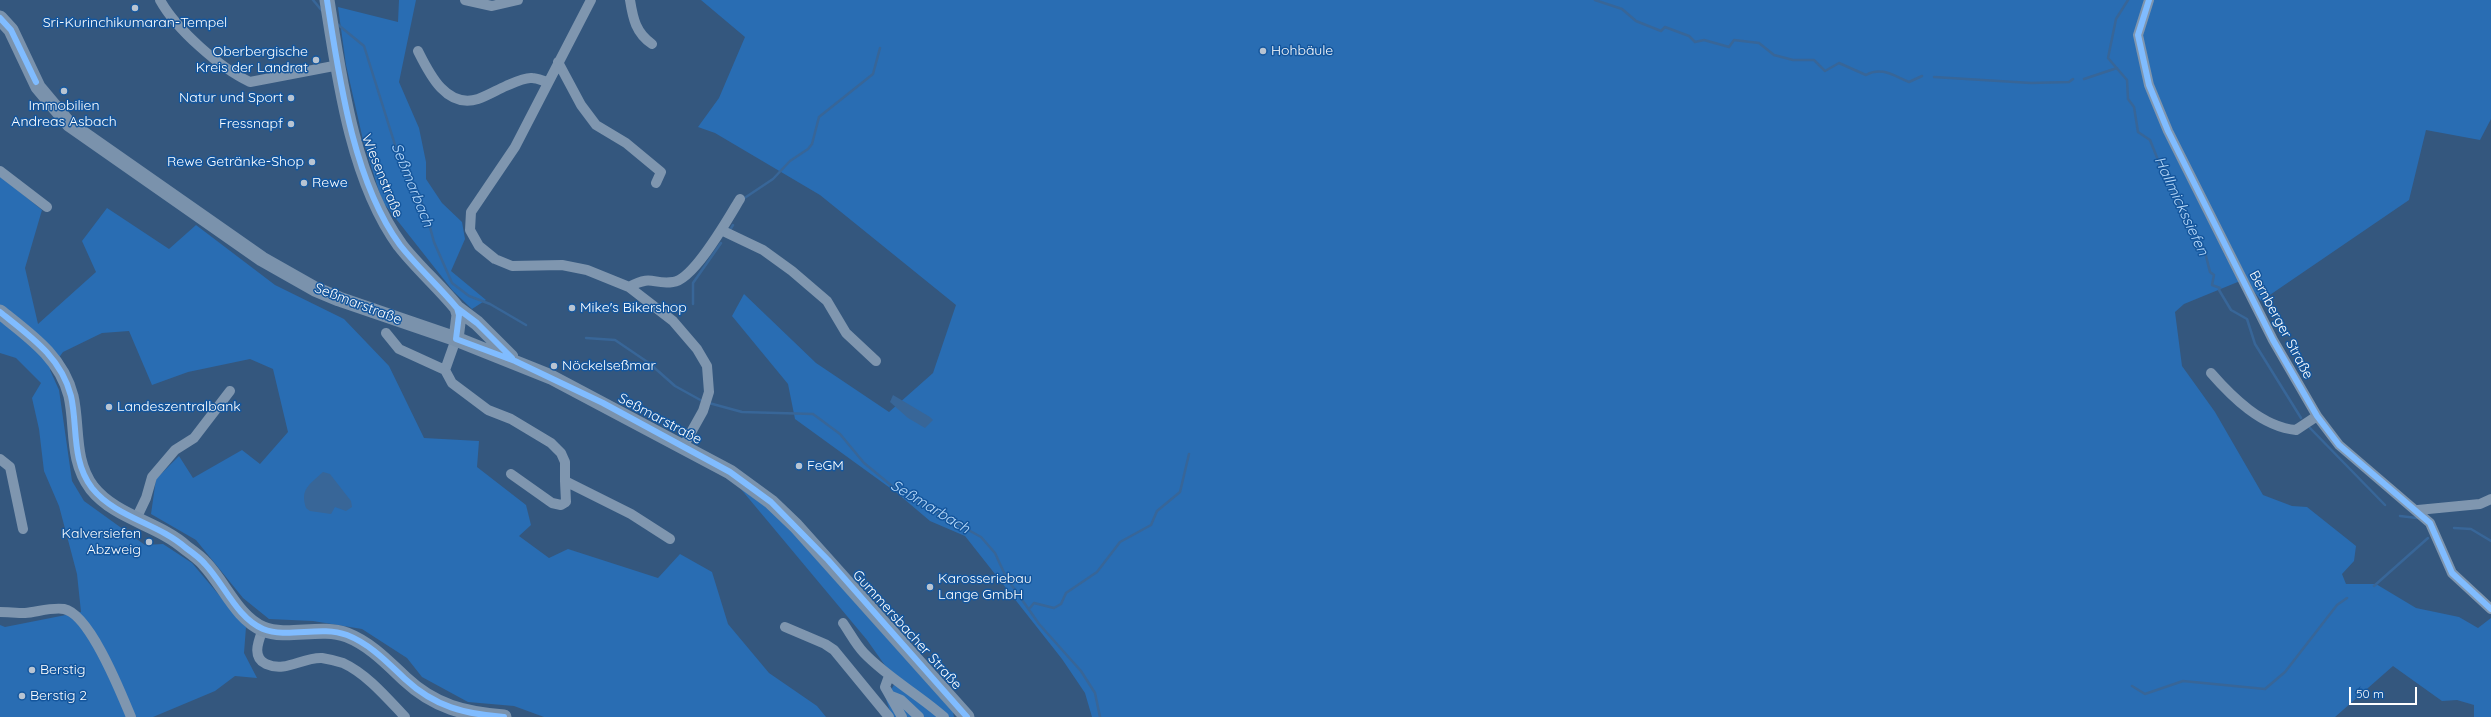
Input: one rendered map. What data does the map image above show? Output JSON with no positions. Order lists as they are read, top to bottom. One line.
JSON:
{"streets":{"street":["Wiesenstraße","Seßmarstraße","Bernberger Straße","Gummersbacher Straße"]},"crossings":[["Wiesenstraße","Seßmarstraße"],["Seßmarstraße","Gummersbacher Straße"]],"water":["Seßmarbach","Hallmickssiefen"],"places":["Sri-Kurinchikumaran-Tempel","Hohbäule","Oberbergische Kreis der Landrat","Immobilien Andreas Asbach","Natur und Sport","Fressnapf","Rewe Getränke-Shop","Rewe","Mike's Bikershop","Nöckelseßmar","Landeszentralbank","FeGM","Kalversiefen Abzweig","Karosseriebau Lange GmbH","Berstig","Berstig 2"],"scale_bar":"50 m"}
